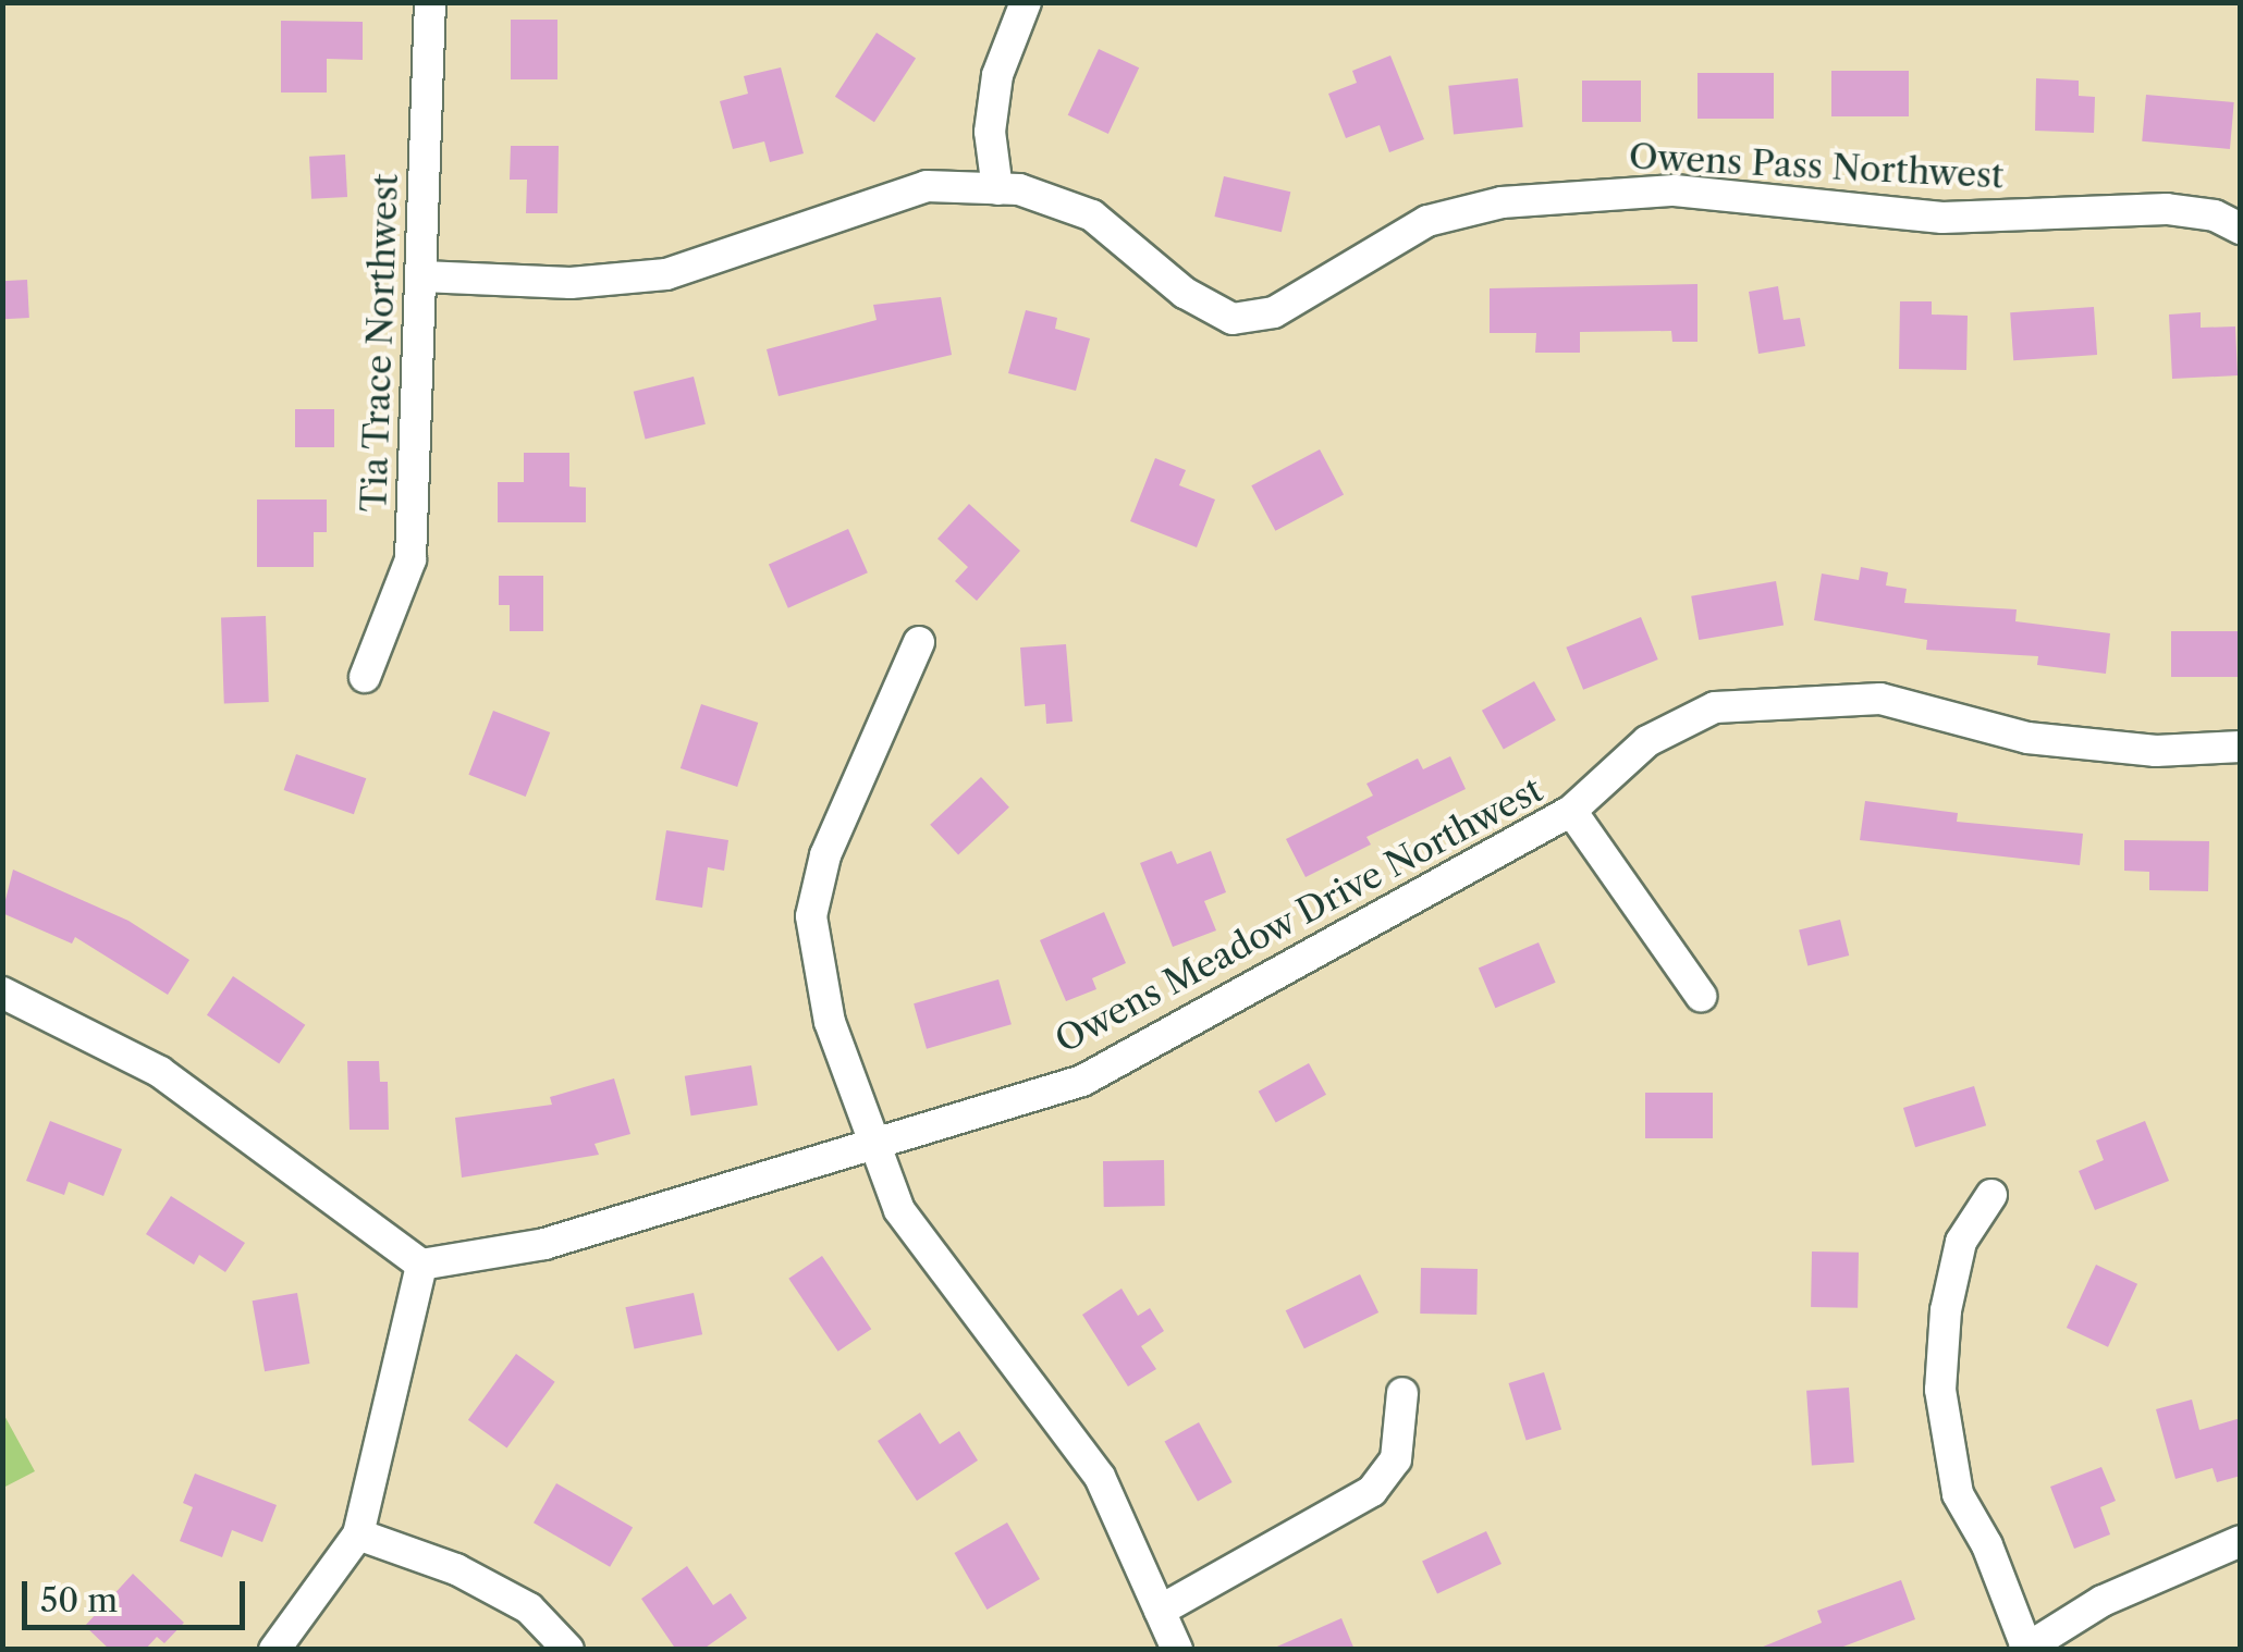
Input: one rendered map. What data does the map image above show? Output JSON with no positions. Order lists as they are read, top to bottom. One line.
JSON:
{"streets":{"street":["Owens Pass Northwest","Tia Trace Northwest","Owens Meadow Drive Northwest"]},"crossings":[["Owens Pass Northwest","Tia Trace Northwest"]],"scale_bar":"50 m"}
